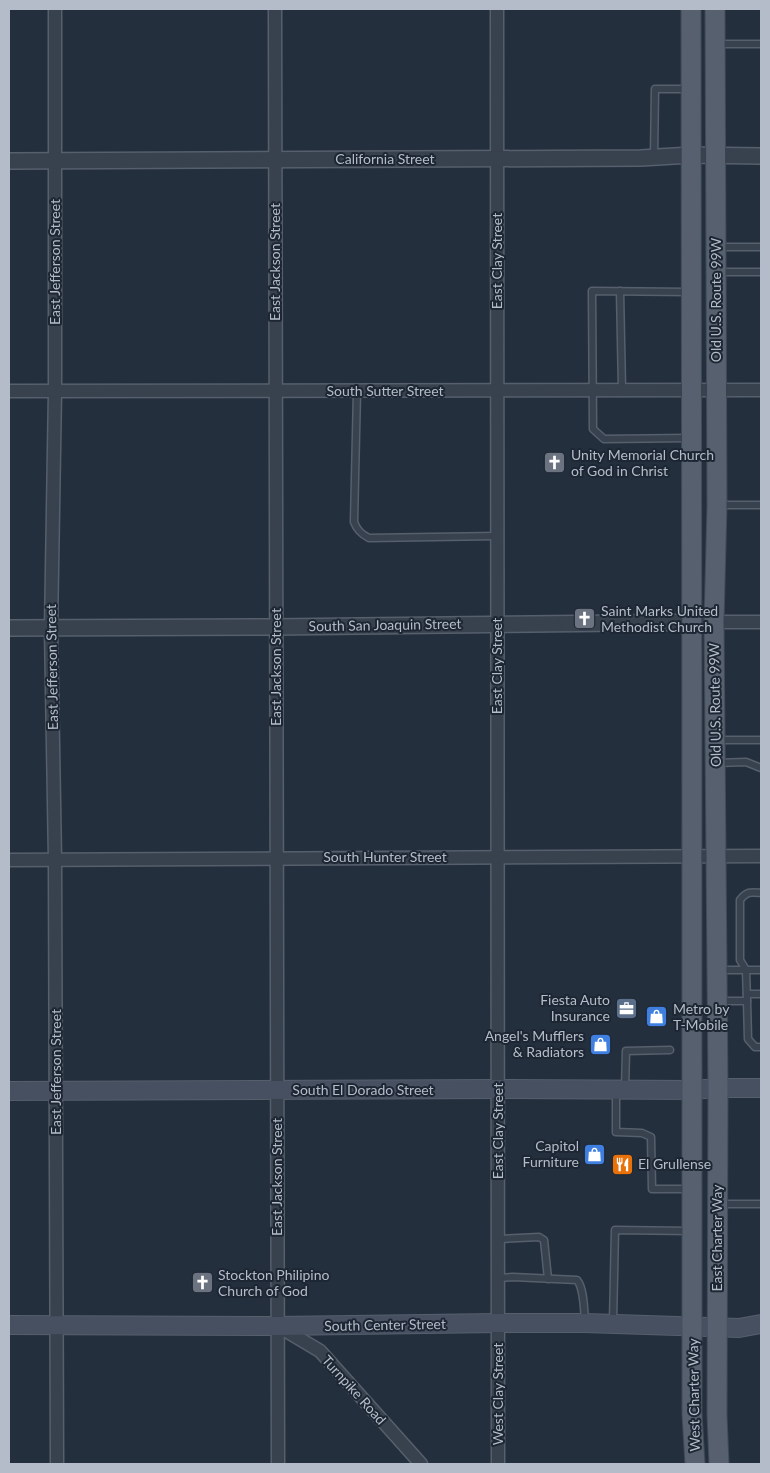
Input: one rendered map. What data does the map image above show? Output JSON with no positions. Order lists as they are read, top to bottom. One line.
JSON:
{"streets":{"main road":["Old U.S. Route 99W","South El Dorado Street","East Charter Way","South Center Street","West Charter Way"],"street":["California Street","East Clay Street","East Jefferson Street","East Jackson Street","South Sutter Street","South San Joaquin Street","South Hunter Street","Turnpike Road","West Clay Street"]},"crossings":[["California Street","East Clay Street"],["California Street","East Jefferson Street"],["California Street","East Jackson Street"],["California Street","Old U.S. Route 99W"],["East Clay Street","South Sutter Street"],["East Clay Street","South San Joaquin Street"],["East Clay Street","South Hunter Street"],["East Clay Street","South El Dorado Street"],["East Clay Street","South Center Street"],["East Clay Street","West Clay Street"],["East Jefferson Street","South Sutter Street"],["East Jefferson Street","South San Joaquin Street"],["East Jefferson Street","South Hunter Street"],["East Jefferson Street","South El Dorado Street"],["East Jefferson Street","South Center Street"],["East Jackson Street","South Sutter Street"],["East Jackson Street","South San Joaquin Street"],["East Jackson Street","South Hunter Street"],["East Jackson Street","South El Dorado Street"],["East Jackson Street","South Center Street"],["East Jackson Street","Turnpike Road"],["Old U.S. Route 99W","South Sutter Street"],["Old U.S. Route 99W","South San Joaquin Street"],["Old U.S. Route 99W","South Hunter Street"],["Old U.S. Route 99W","South El Dorado Street"],["Old U.S. Route 99W","East Charter Way"],["South El Dorado Street","East Charter Way"],["East Charter Way","South Center Street"],["East Charter Way","West Charter Way"],["South Center Street","Turnpike Road"],["South Center Street","West Clay Street"],["South Center Street","West Charter Way"]],"places":{"church":["Unity Memorial Church of God in Christ","Saint Marks United Methodist Church","Stockton Philipino Church of God"],"office":["Fiesta Auto Insurance"],"shop":["Metro by T-Mobile","Angel's Mufflers & Radiators","Capitol Furniture"],"restaurant":["El Grullense"]}}
